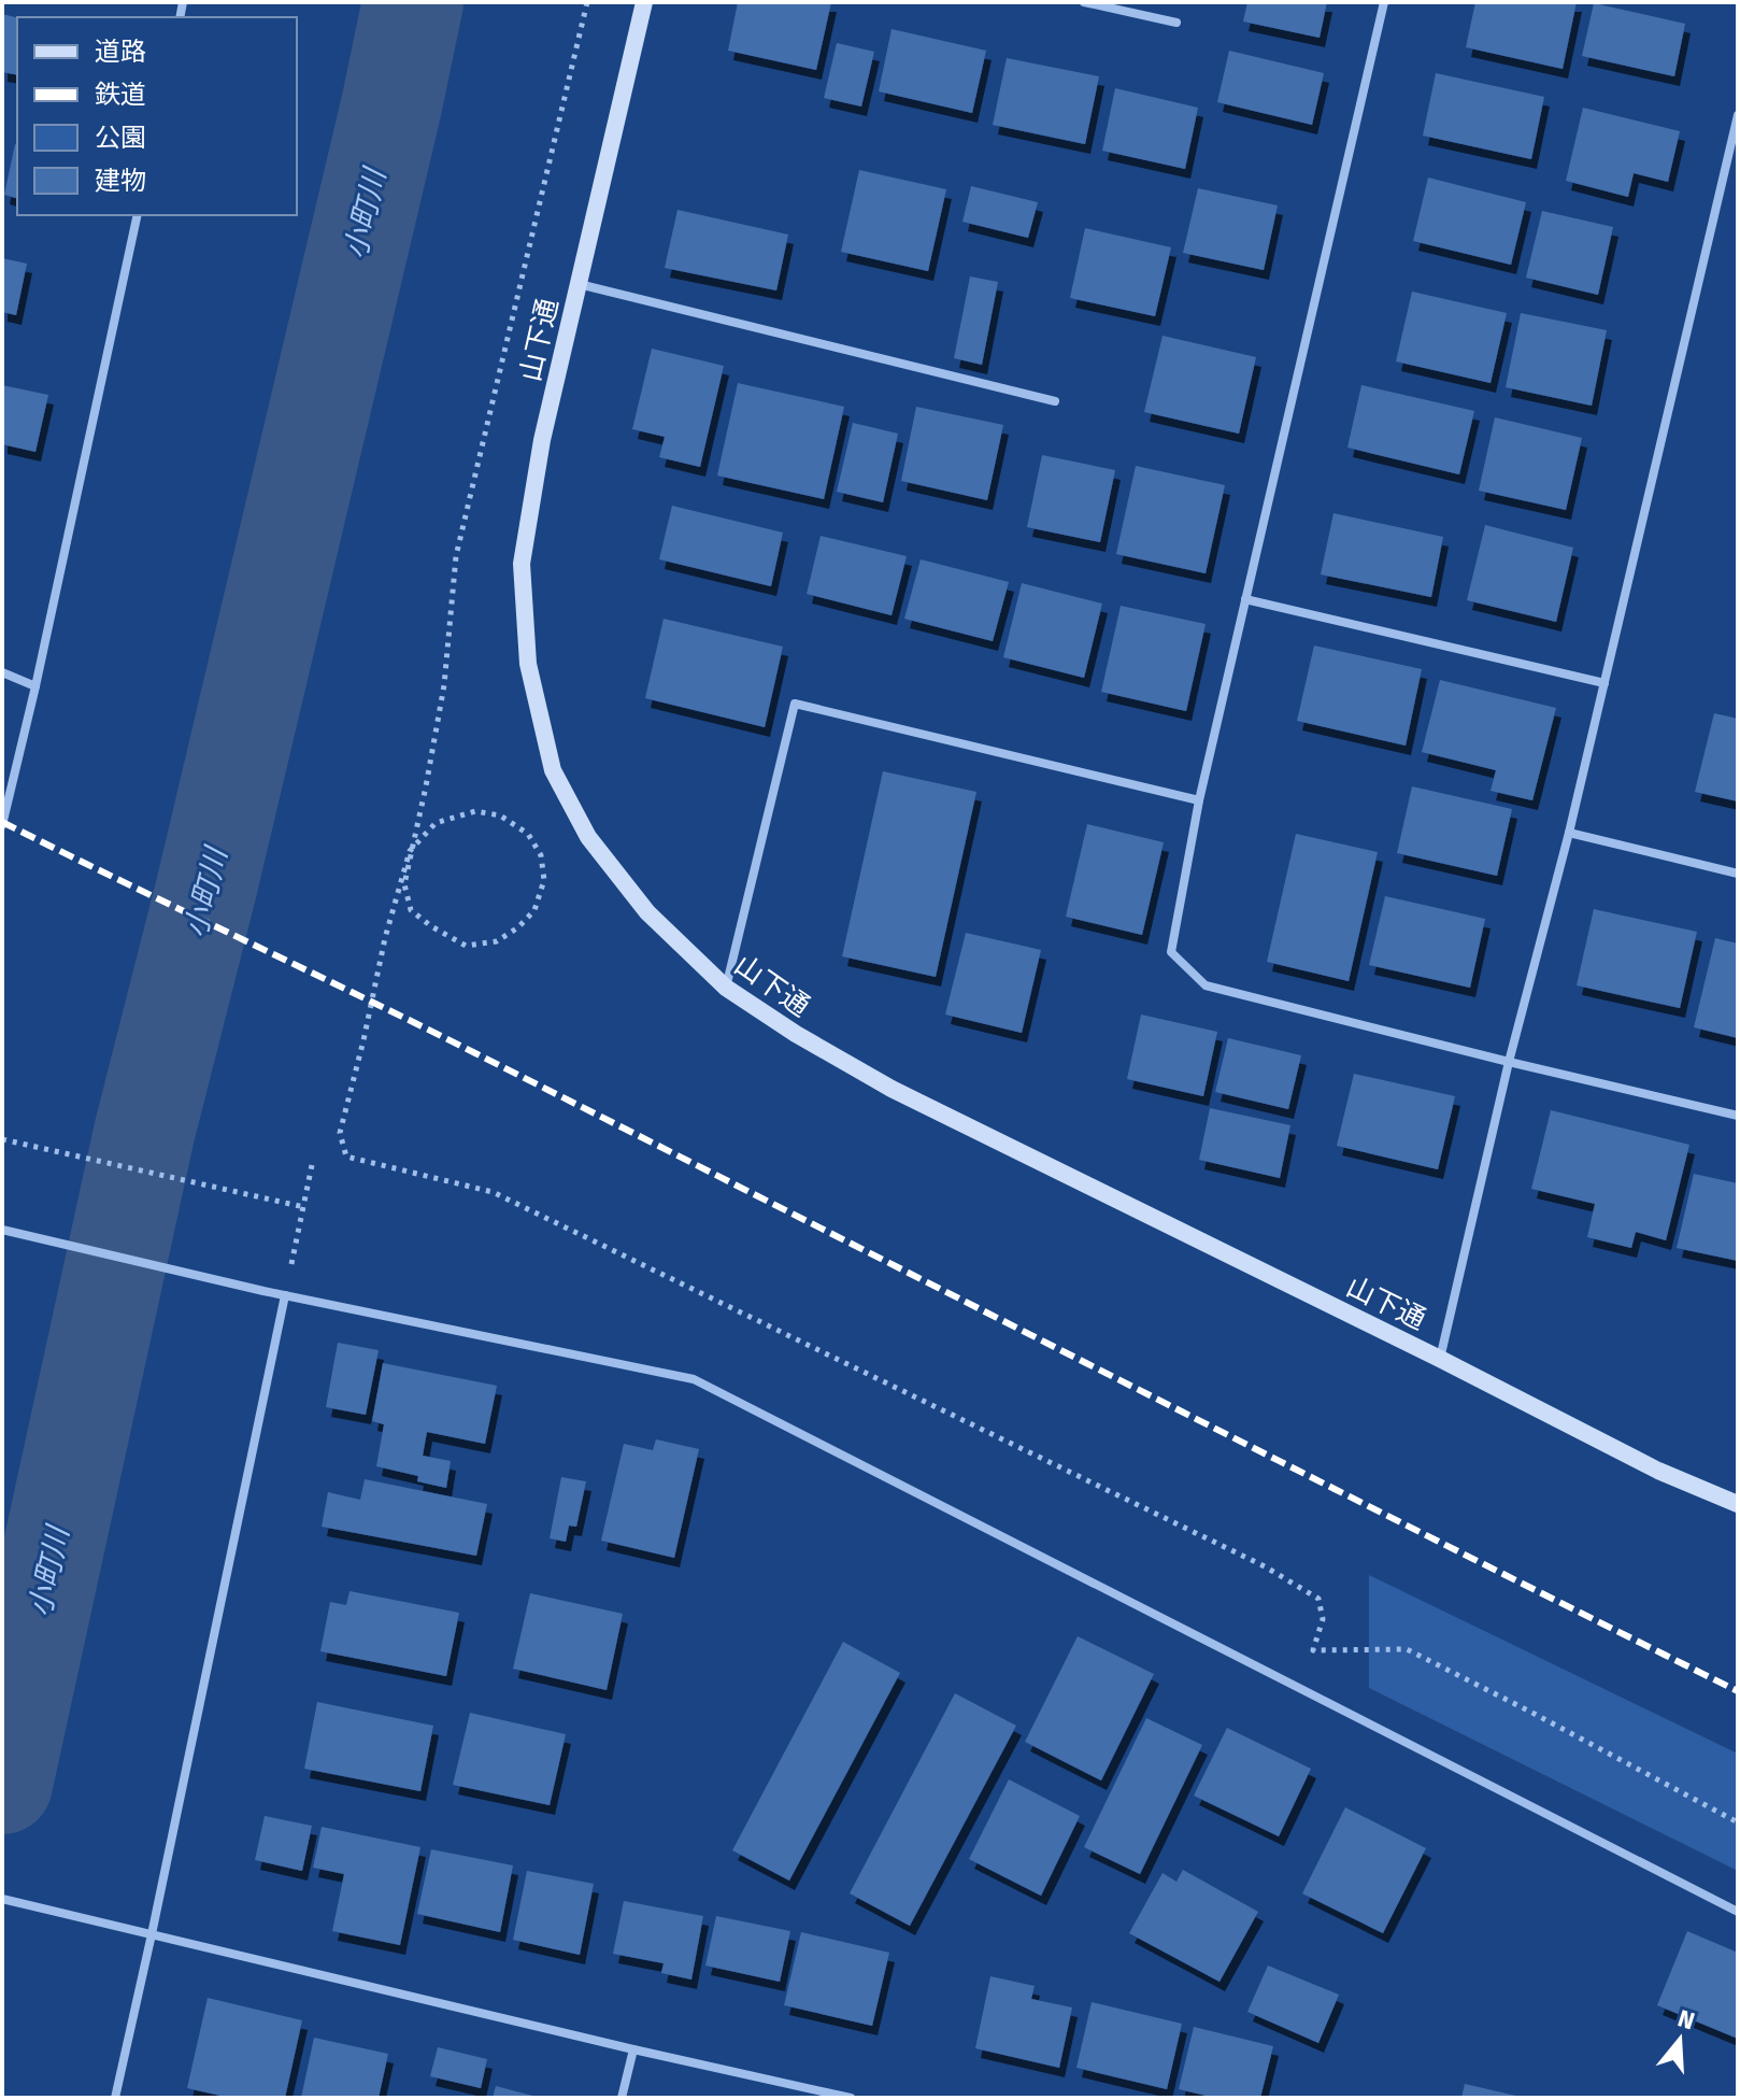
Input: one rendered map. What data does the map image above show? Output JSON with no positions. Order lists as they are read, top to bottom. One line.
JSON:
{"streets":{"street":["山下通"]},"water":["小町川"],"legend":["道路","鉄道","公園","建物"],"north":"top"}
